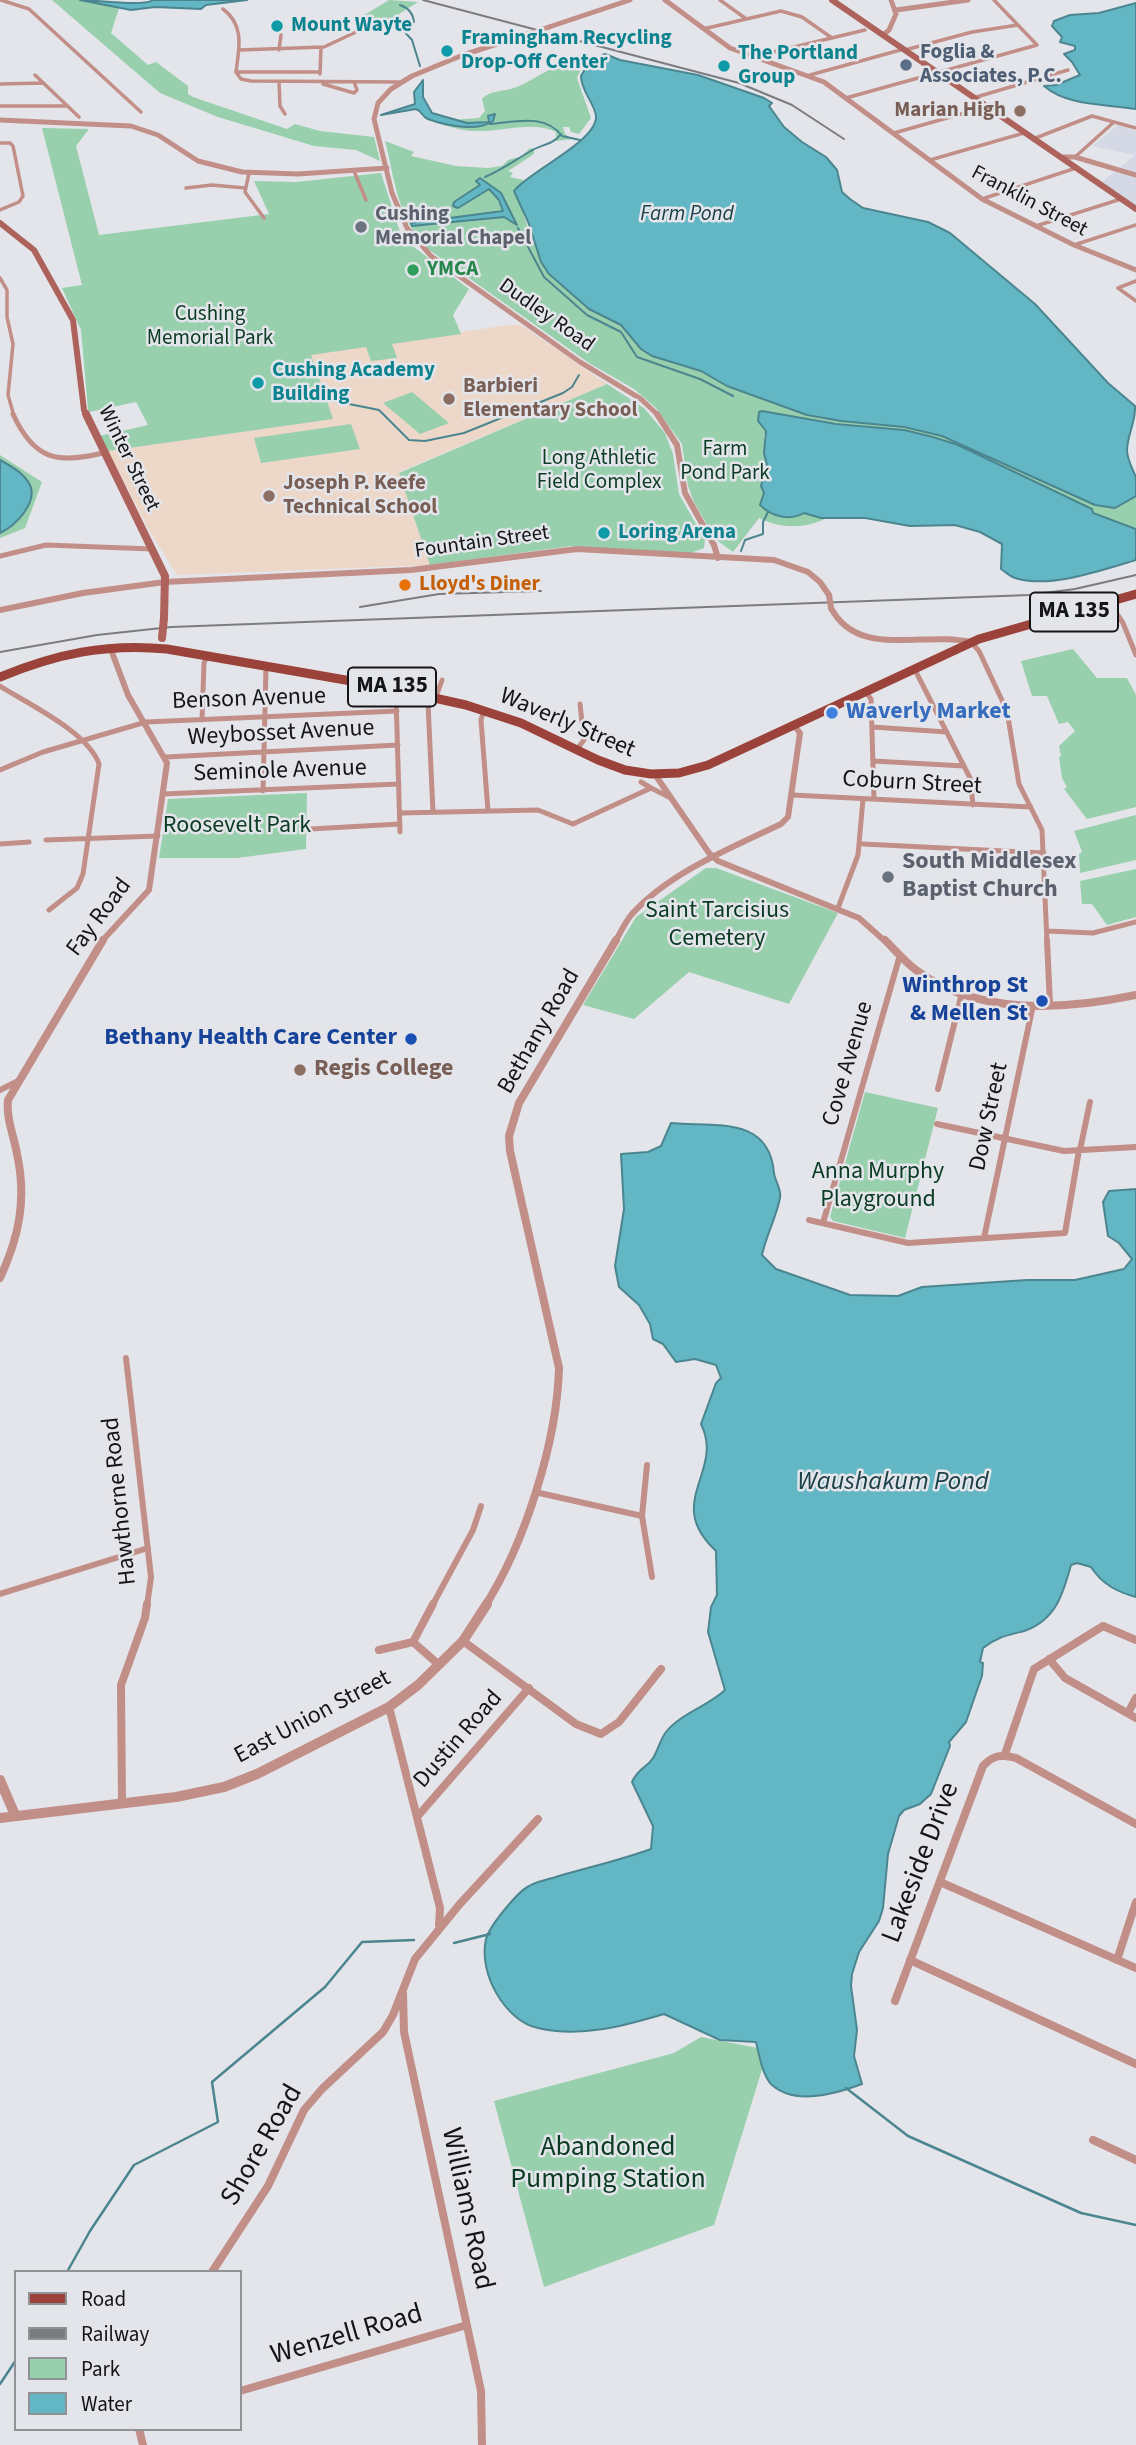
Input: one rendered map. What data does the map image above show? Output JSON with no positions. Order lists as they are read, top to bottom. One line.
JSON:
{"streets":{"main road":["Winter Street","MA 135","Waverly Street"],"street":["Franklin Street","Dudley Road","Fountain Street","Benson Avenue","Weybosset Avenue","Seminole Avenue","Coburn Street","Fay Road","Bethany Road","Cove Avenue","Dow Street","Hawthorne Road","East Union Street","Dustin Road","Lakeside Drive","Shore Road","Williams Road","Wenzell Road"]},"crossings":[["Dudley Road","Fountain Street"],["Winter Street","Fountain Street"],["Winter Street","Waverly Street"],["Fountain Street","Waverly Street"],["Waverly Street","Bethany Road"],["Weybosset Avenue","Fay Road"],["Seminole Avenue","Fay Road"],["Coburn Street","Bethany Road"],["Bethany Road","East Union Street"],["Hawthorne Road","East Union Street"],["Shore Road","Williams Road"],["Williams Road","Wenzell Road"]],"water":["Farm Pond","Waushakum Pond"],"parks":["Cushing Memorial Park","Farm Pond Park","Long Athletic Field Complex","Roosevelt Park","Saint Tarcisius Cemetery","Anna Murphy Playground","Abandoned Pumping Station"],"places":["Mount Wayte","Framingham Recycling Drop-Off Center","Foglia & Associates, P.C.","The Portland Group","Marian High","Cushing Memorial Chapel","YMCA","Cushing Academy Building","Barbieri Elementary School","Joseph P. Keefe Technical School","Loring Arena","Lloyd's Diner","Waverly Market","South Middlesex Baptist Church","Winthrop St & Mellen St","Bethany Health Care Center","Regis College"],"legend":["Road","Railway","Park","Water"]}
